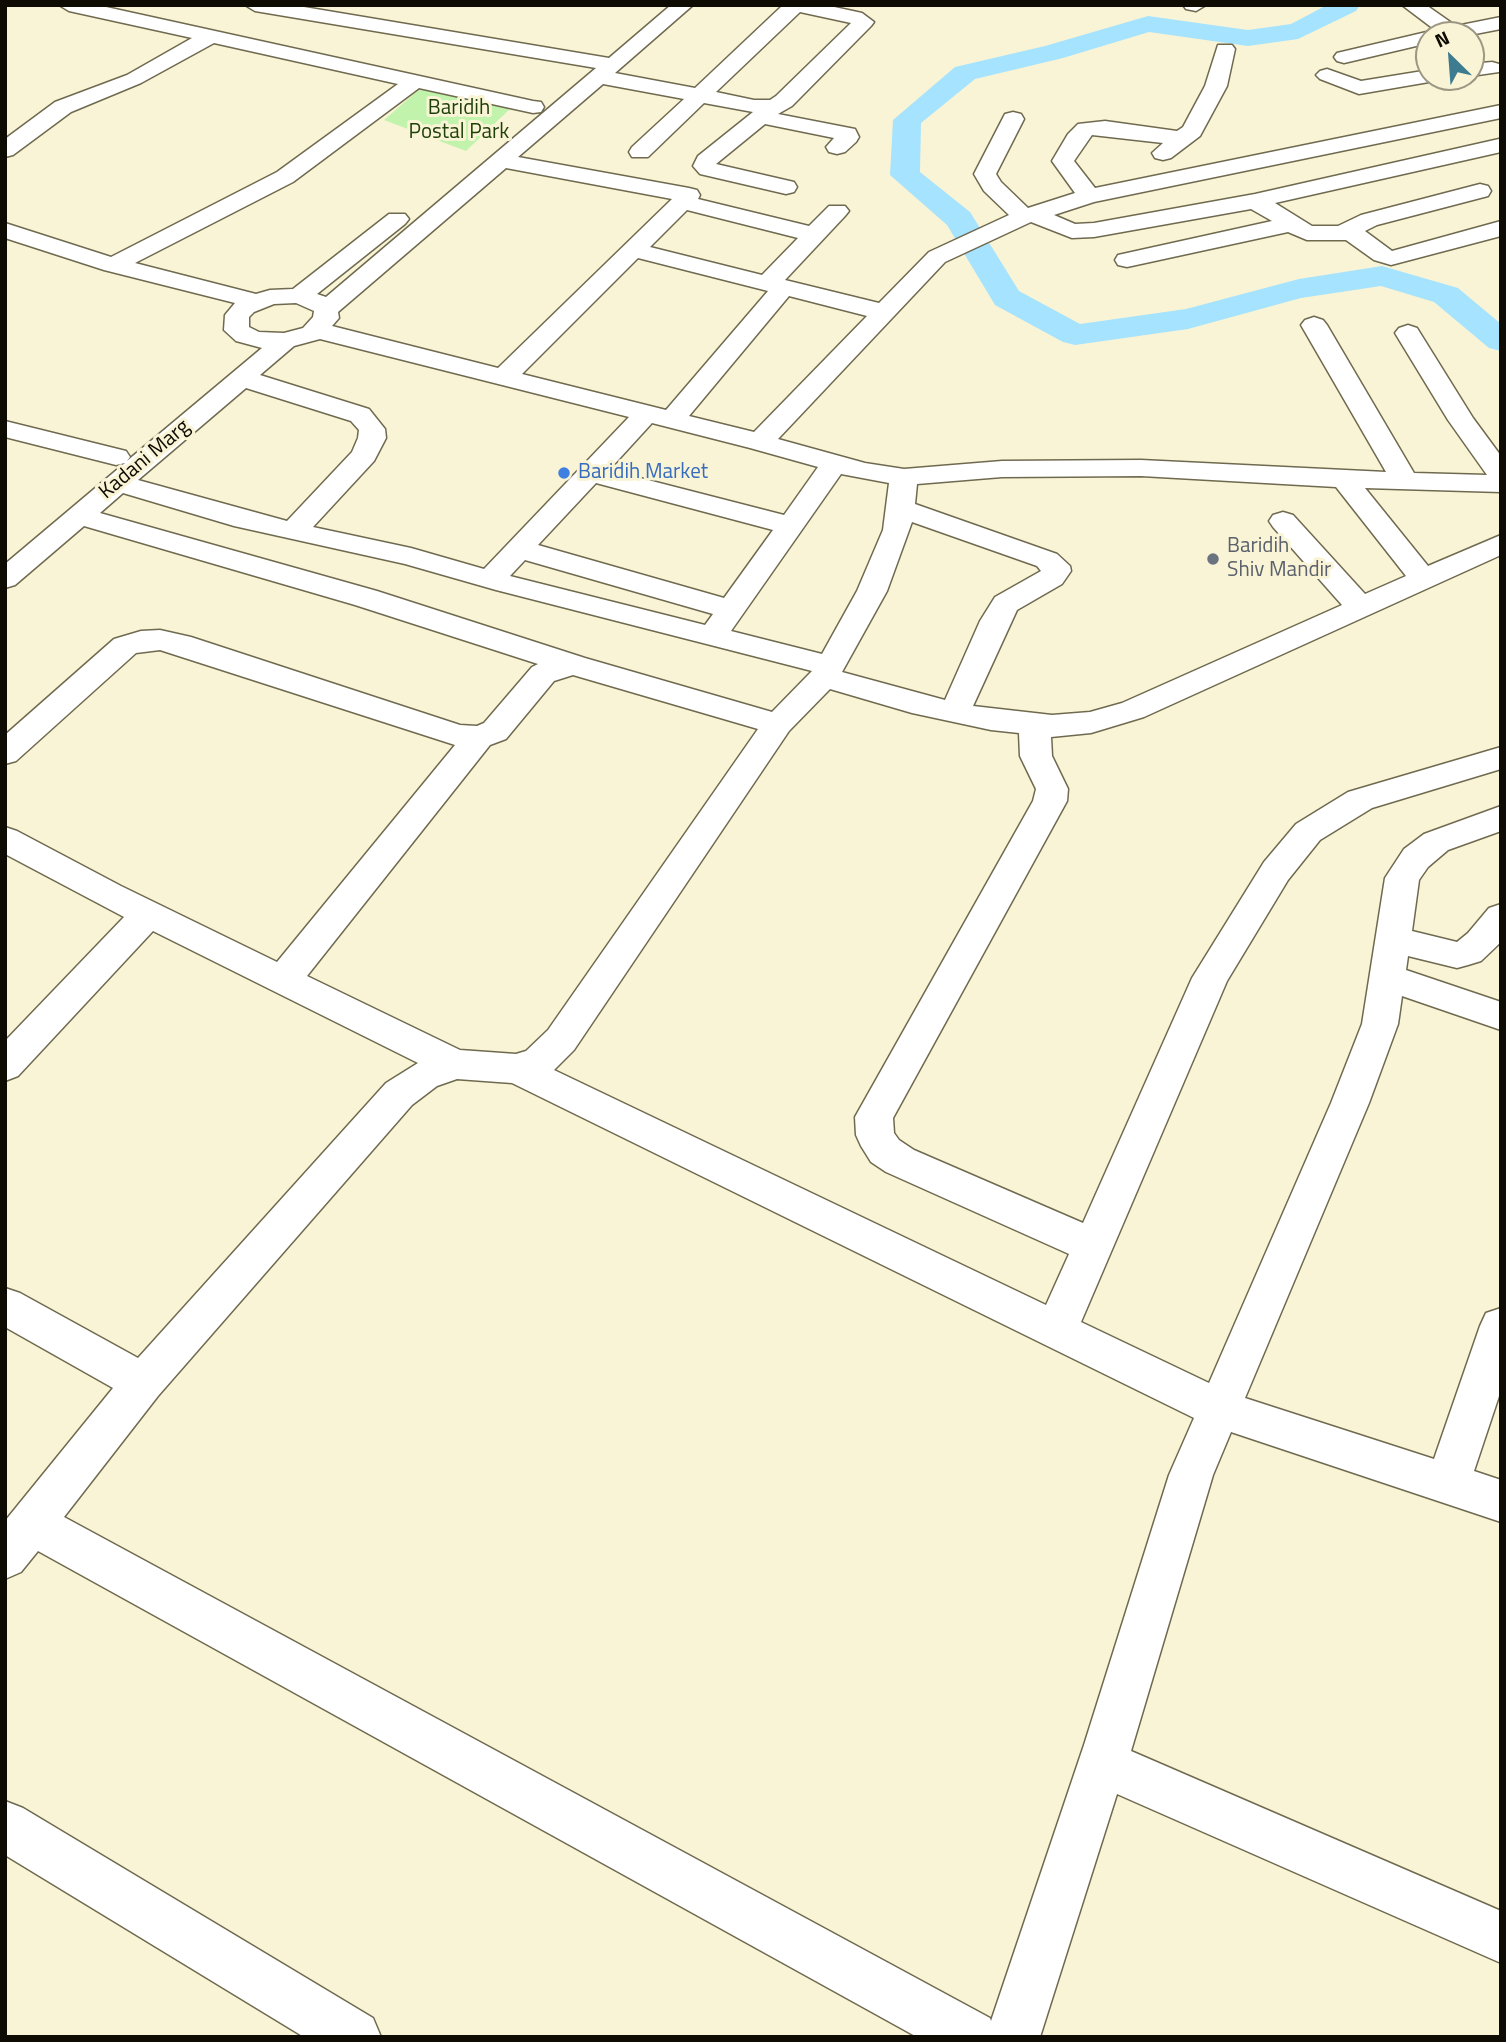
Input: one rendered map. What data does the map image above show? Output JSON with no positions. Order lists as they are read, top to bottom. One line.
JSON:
{"streets":{"street":["Kadani Marg"]},"parks":["Baridih Postal Park"],"places":["Baridih Market","Baridih Shiv Mandir"],"north":"top left"}
